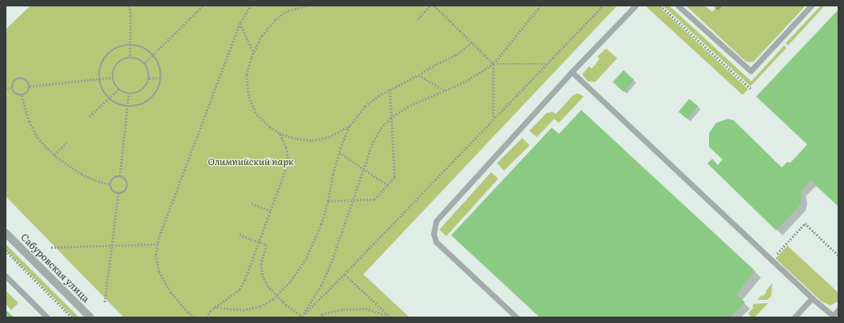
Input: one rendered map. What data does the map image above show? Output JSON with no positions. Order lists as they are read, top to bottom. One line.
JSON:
{"streets":{"street":["Сабуровская улица"]},"parks":["Олимпийский парк"]}
